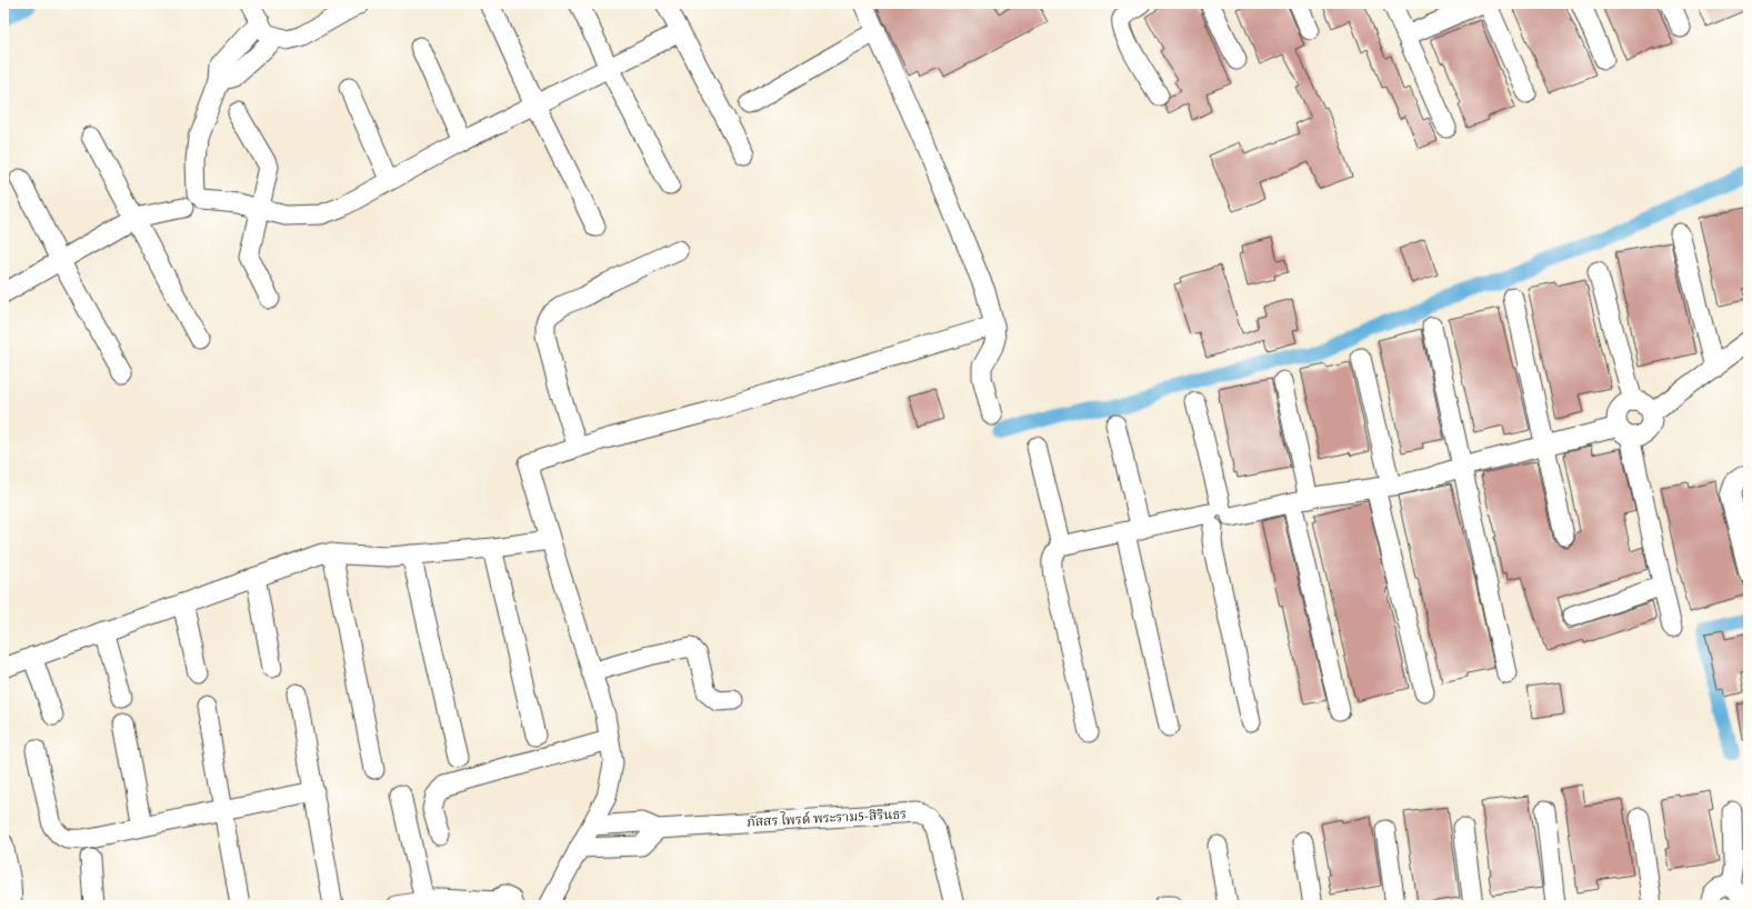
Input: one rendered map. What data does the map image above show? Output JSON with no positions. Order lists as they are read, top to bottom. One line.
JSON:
{"streets":{"street":["ภัสสร ไพรด์ พระราม5-สิรินธร"]}}
